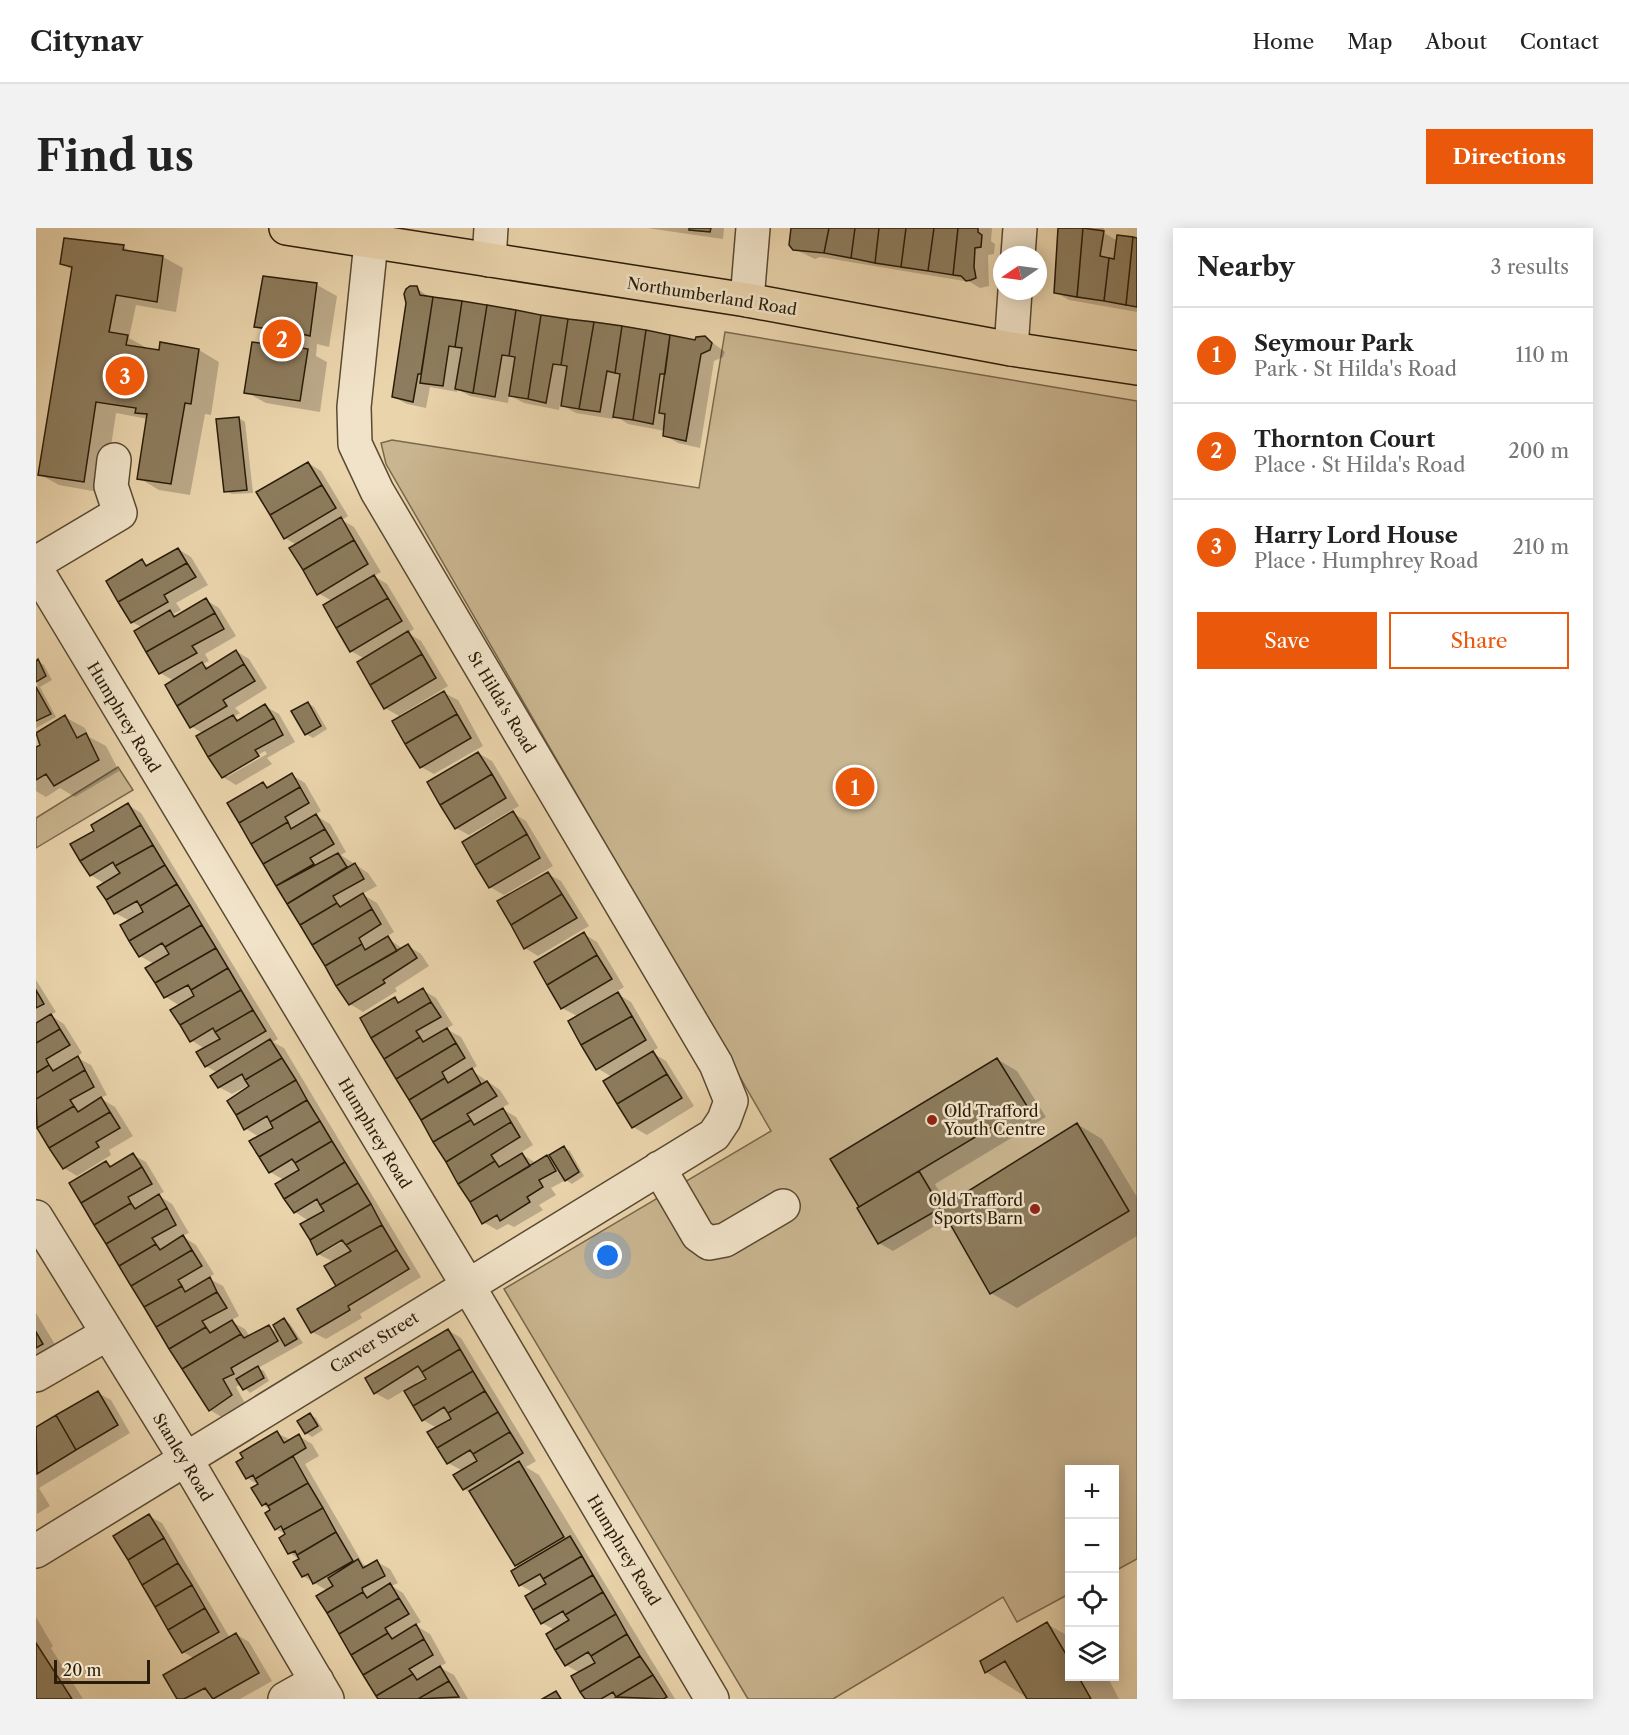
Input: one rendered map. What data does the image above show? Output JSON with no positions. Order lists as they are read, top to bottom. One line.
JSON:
{"streets":{"main road":["Northumberland Road"],"street":["St Hilda's Road","Humphrey Road","Carver Street","Stanley Road"]},"crossings":[["Northumberland Road","St Hilda's Road"],["St Hilda's Road","Carver Street"],["Humphrey Road","Carver Street"],["Carver Street","Stanley Road"]],"places":["Old Trafford Youth Centre","Old Trafford Sports Barn"],"scale_bar":"20 m","north":"left","page":{"header":"Citynav","nav":["Home","Map","About","Contact"],"buttons":["Directions",["Save","Share"]],"title":"Find us","heading":["Nearby","3 results"],"list":[{"mark":"1","name":"Seymour Park","note":"Park · St Hilda's Road","value":"110 m"},{"mark":"2","name":"Thornton Court","note":"Place · St Hilda's Road","value":"200 m"},{"mark":"3","name":"Harry Lord House","note":"Place · Humphrey Road","value":"210 m"}],"pins":["2","3","1"],"map_buttons":["+","−"],"scale":"20 m"}}
